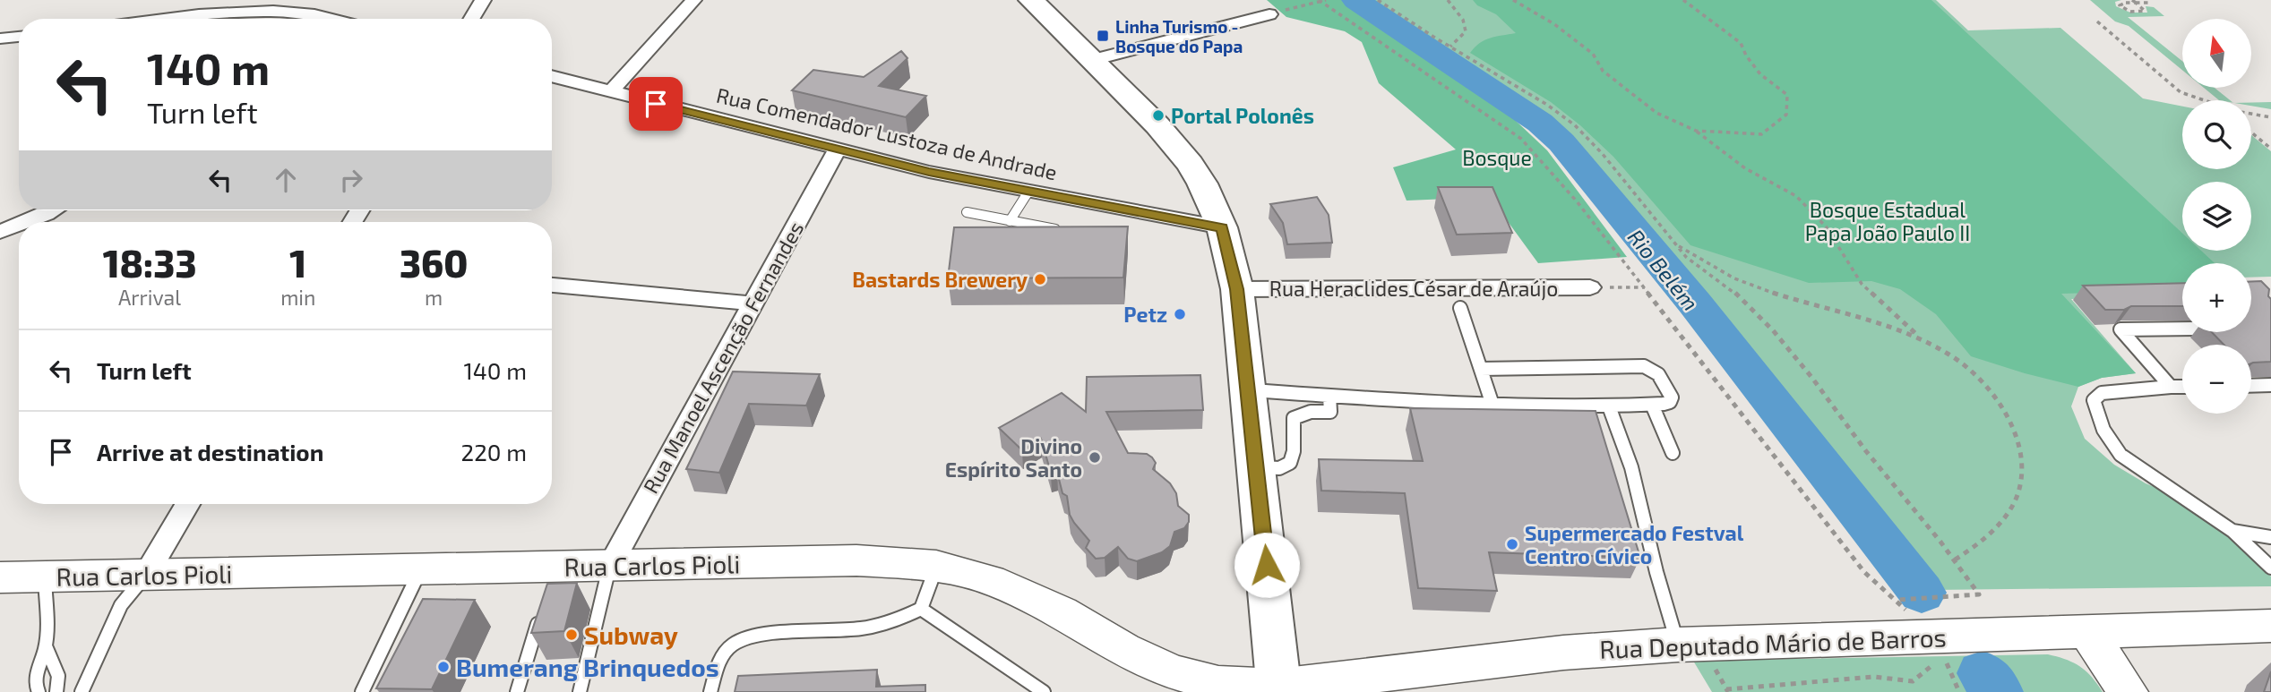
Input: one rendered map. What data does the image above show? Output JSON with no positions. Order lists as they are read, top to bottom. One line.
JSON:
{"streets":{"main road":["Rua Carlos Pioli","Rua Deputado Mário de Barros"],"street":["Rua Comendador Lustoza de Andrade","Rua Heraclides César de Araújo","Rua Manoel Ascenção Fernandes"]},"crossings":[["Rua Comendador Lustoza de Andrade","Rua Manoel Ascenção Fernandes"],["Rua Manoel Ascenção Fernandes","Rua Carlos Pioli"],["Rua Carlos Pioli","Rua Deputado Mário de Barros"]],"water":["Rio Belém"],"parks":["Bosque","Bosque Estadual Papa João Paulo II"],"places":{"transit":["Linha Turismo - Bosque do Papa"],"other":["Portal Polonês","Bastards Brewery","Petz","Divino Espírito Santo","Supermercado Festval Centro Cívico","Subway","Bumerang Brinquedos"]},"north":"top","page":{"map_buttons":["+","−"],"turn":["140 m","Turn left"],"eta":["18:33","Arrival","1","min","360","m"],"list":[{"name":"Turn left","value":"140 m"},{"name":"Arrive at destination","value":"220 m"}]}}
